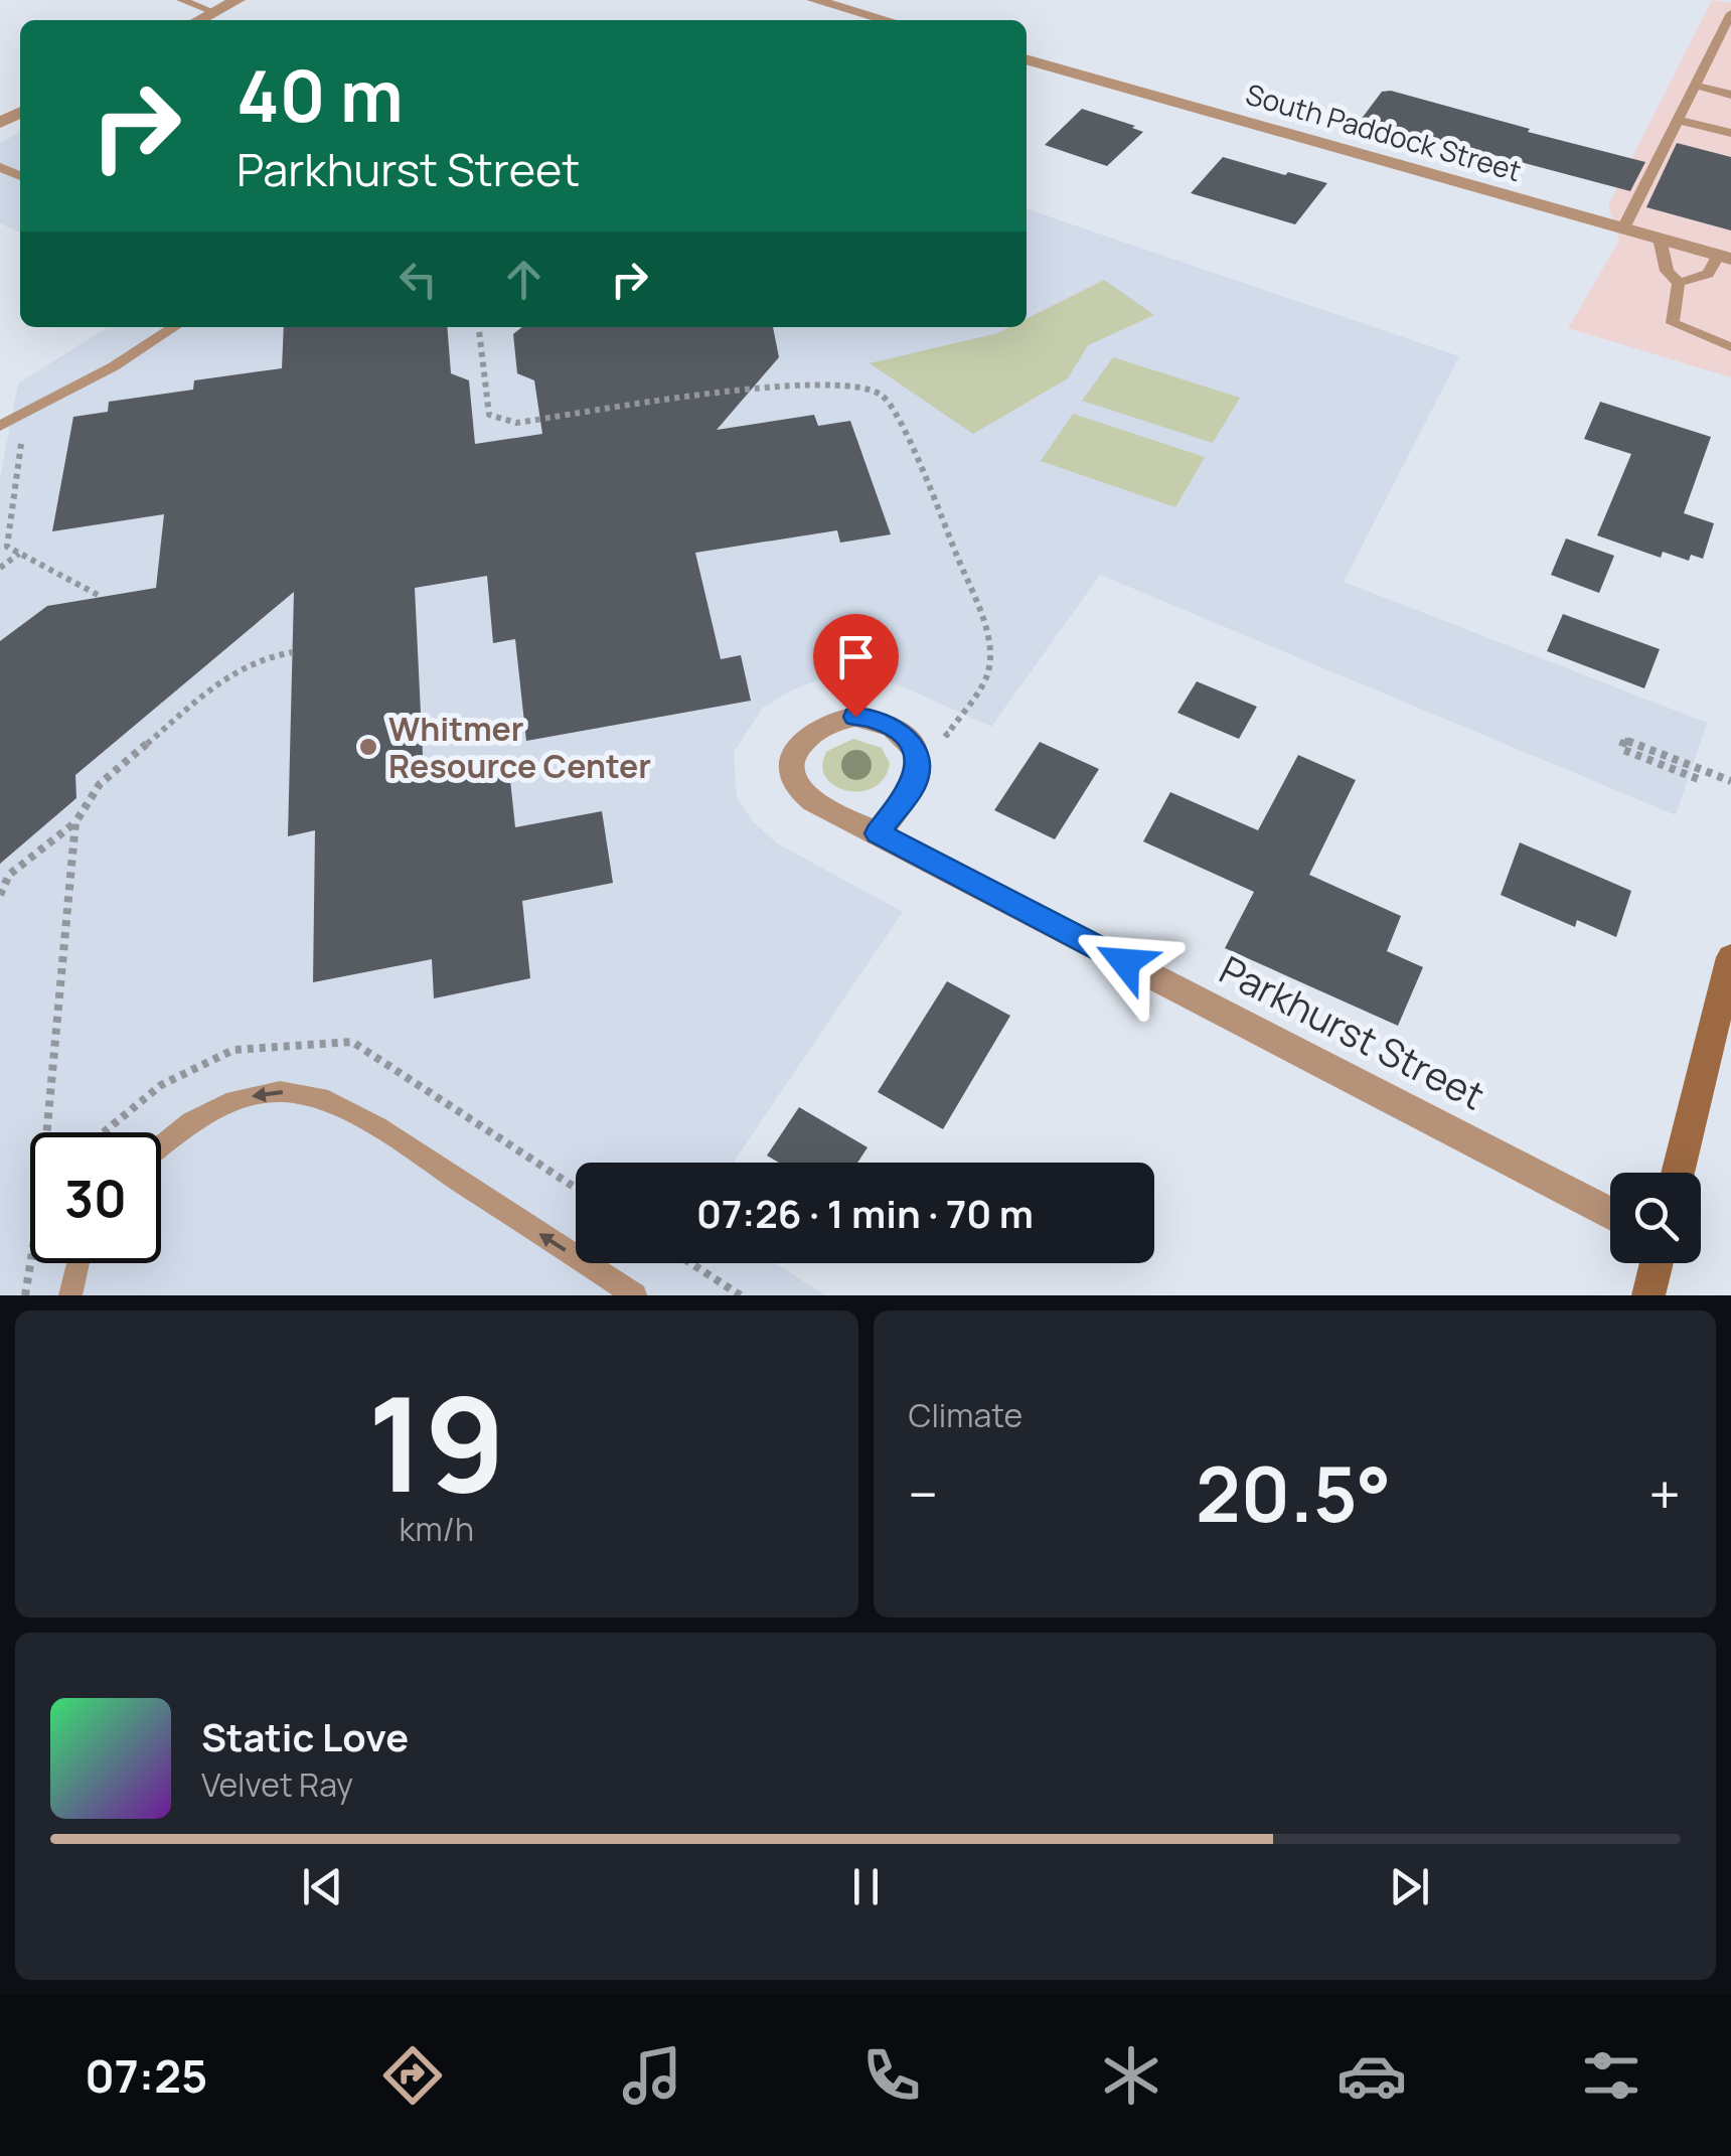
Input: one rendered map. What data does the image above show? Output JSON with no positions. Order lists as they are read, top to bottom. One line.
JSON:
{"streets":{"street":["South Paddock Street","Parkhurst Street"]},"places":["Whitmer Resource Center"],"page":{"turn":["40 m","Parkhurst Street"],"limit":"30","trip":"07:26 · 1 min · 70 m","tile":[["19","km/h"],"Climate"],"heat":["−","20.5°","+"],"song":["Static Love","Velvet Ray"],"tabs":"07:25"}}
